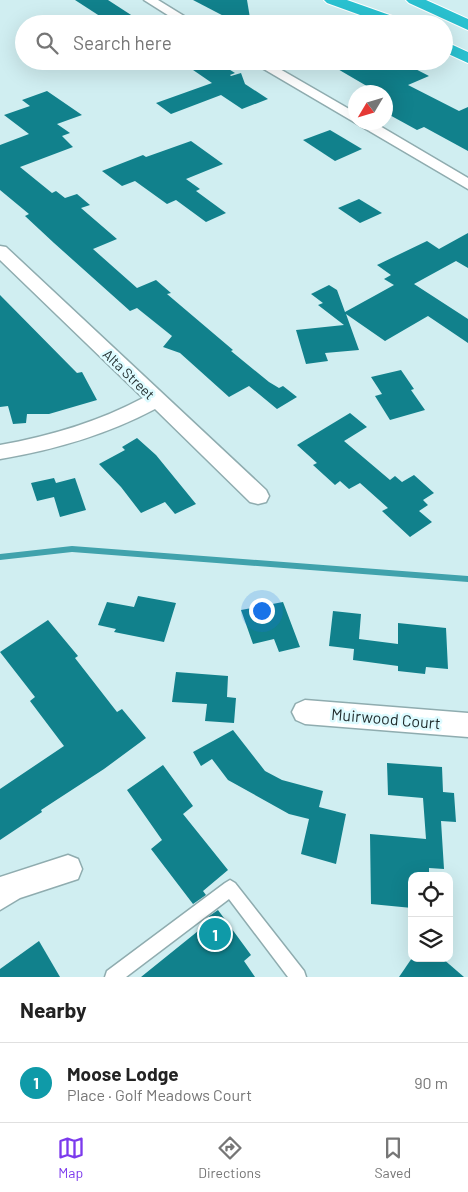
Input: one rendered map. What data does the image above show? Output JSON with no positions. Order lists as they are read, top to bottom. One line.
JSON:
{"streets":{"street":["Alta Street","Muirwood Court"]},"north":"bottom left","page":{"search":"Search here","pins":"1","heading":"Nearby","list":[{"mark":"1","name":"Moose Lodge","note":"Place · Golf Meadows Court","value":"90 m"}],"nav":["Map","Directions","Saved"]}}
